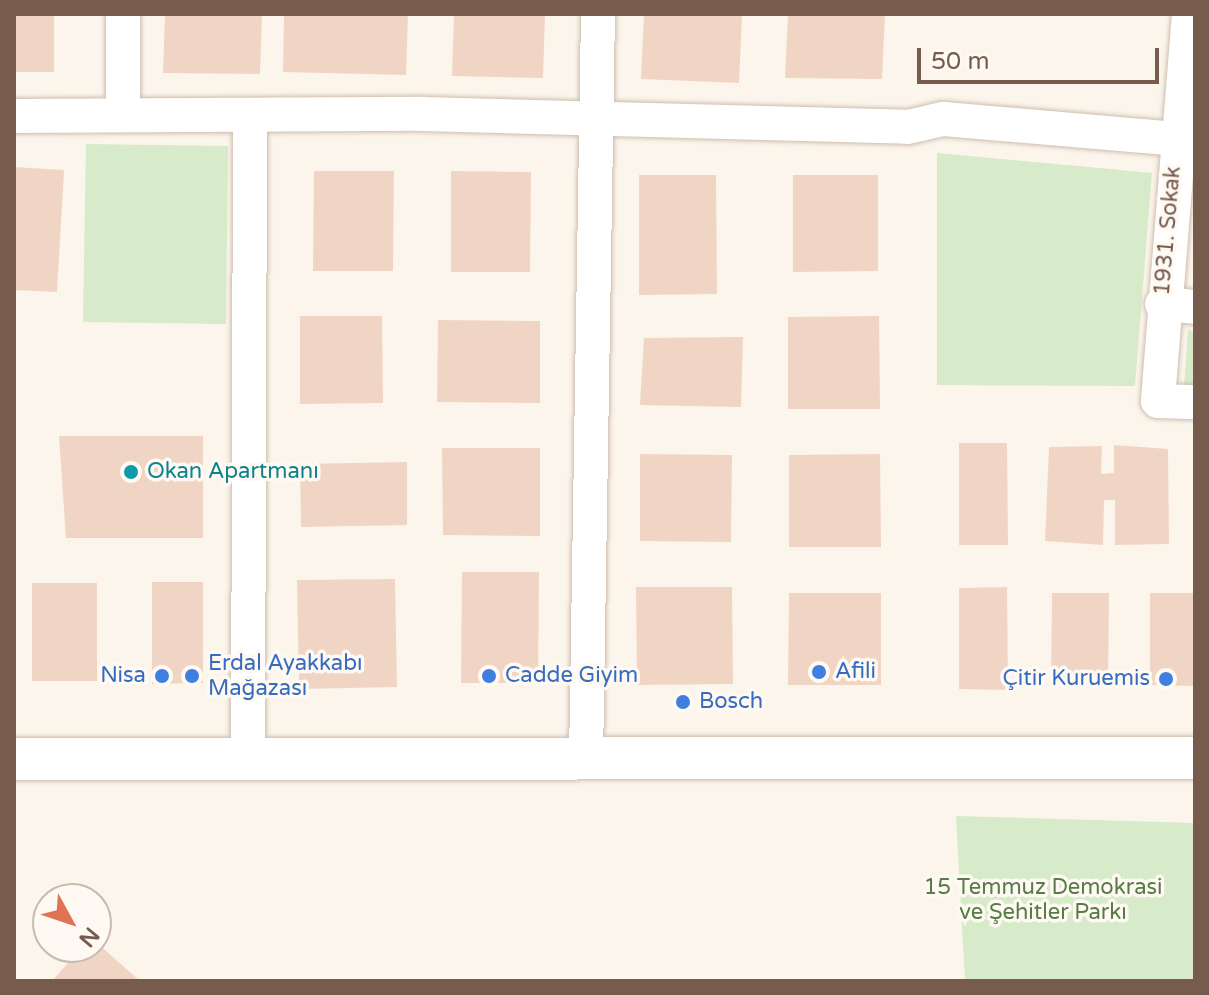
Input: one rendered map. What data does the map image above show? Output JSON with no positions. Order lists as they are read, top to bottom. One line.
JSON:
{"streets":{"street":["1931. Sokak"]},"parks":["15 Temmuz Demokrasi ve Şehitler Parkı"],"places":["Okan Apartmanı","Afili","Nisa","Erdal Ayakkabı Mağazası","Cadde Giyim","Çitir Kuruemis","Bosch"],"scale_bar":"50 m","north":"bottom right"}
